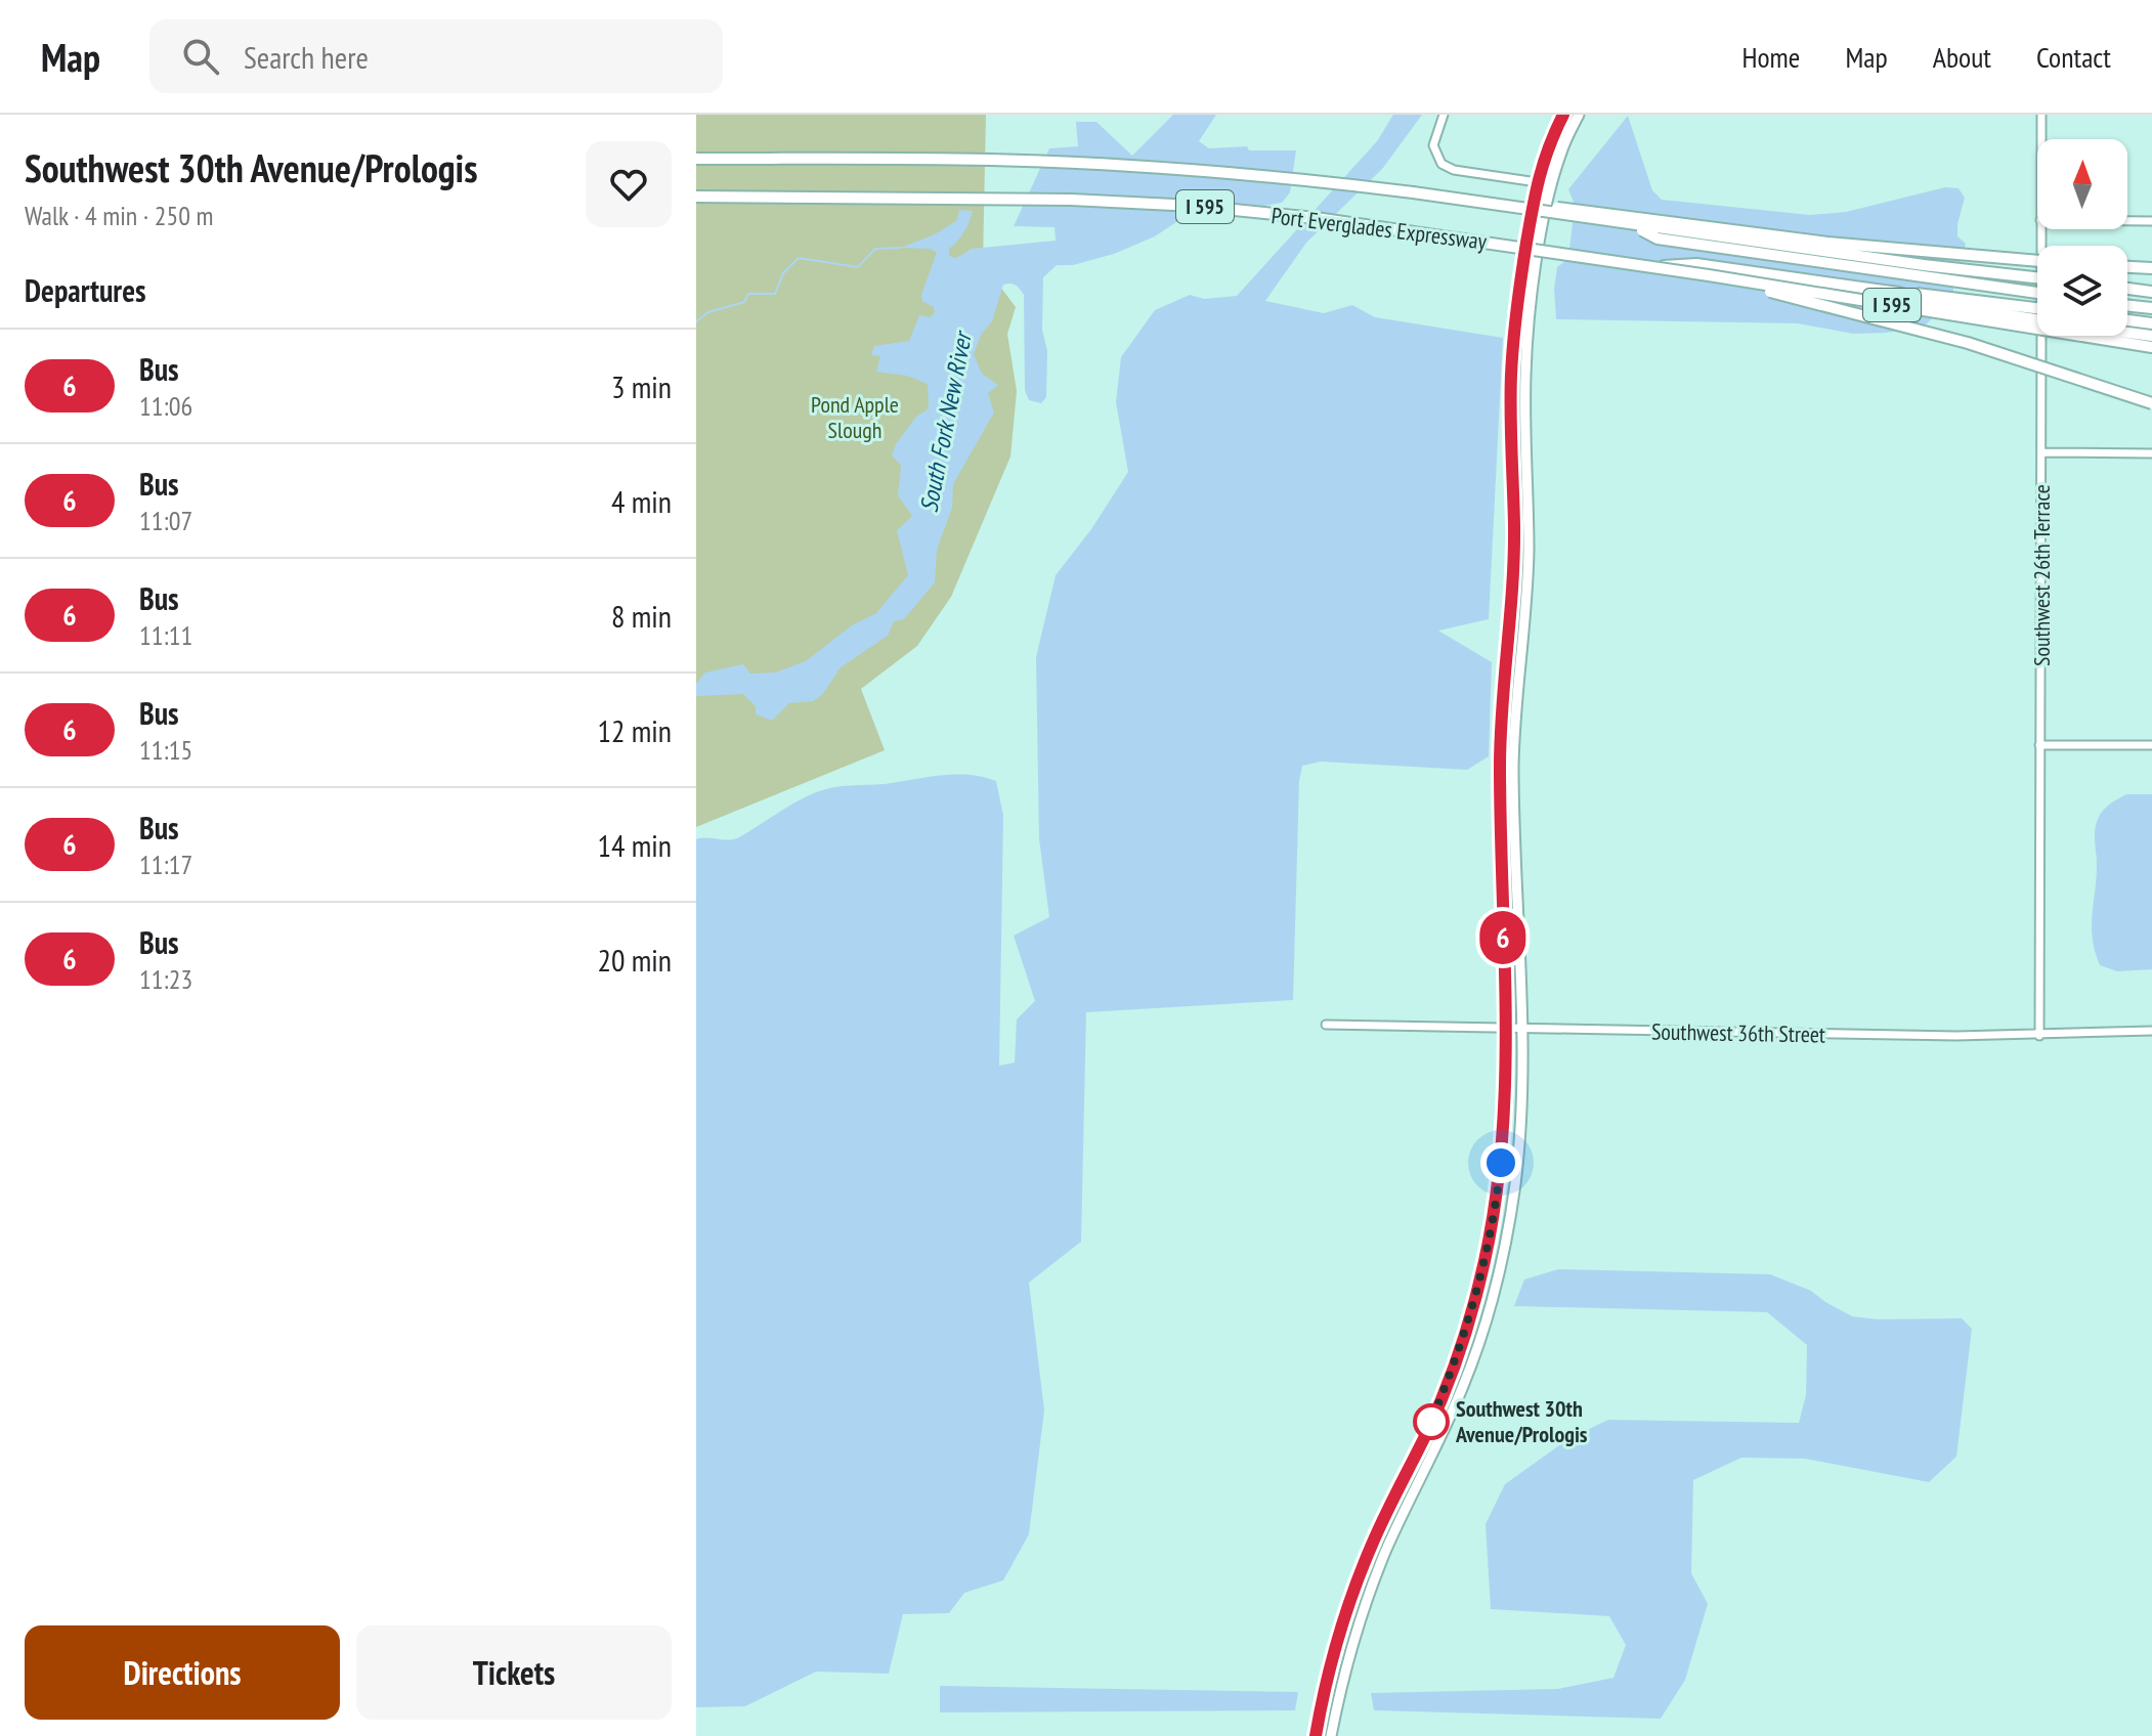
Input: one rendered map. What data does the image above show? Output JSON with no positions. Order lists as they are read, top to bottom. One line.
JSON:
{"streets":{"highway":["I 595","Port Everglades Expressway"],"street":["Southwest 26th Terrace","Southwest 36th Street"]},"crossings":[["Southwest 26th Terrace","Southwest 36th Street"]],"water":["South Fork New River"],"parks":["Pond Apple Slough"],"places":["Southwest 30th Avenue/Prologis"],"lines":["bus line 6"],"north":"top","page":{"header":"Map","search":"Search here","nav":["Home","Map","About","Contact"],"heading":[["Southwest 30th Avenue/Prologis","Walk · 4 min · 250 m"],"Departures"],"on_map":"6","list":[{"mark":"6","name":"Bus","note":"11:06","value":"3 min"},{"mark":"6","name":"Bus","note":"11:07","value":"4 min"},{"mark":"6","name":"Bus","note":"11:11","value":"8 min"},{"mark":"6","name":"Bus","note":"11:15","value":"12 min"},{"mark":"6","name":"Bus","note":"11:17","value":"14 min"},{"mark":"6","name":"Bus","note":"11:23","value":"20 min"}],"buttons":["Directions","Tickets"]}}
